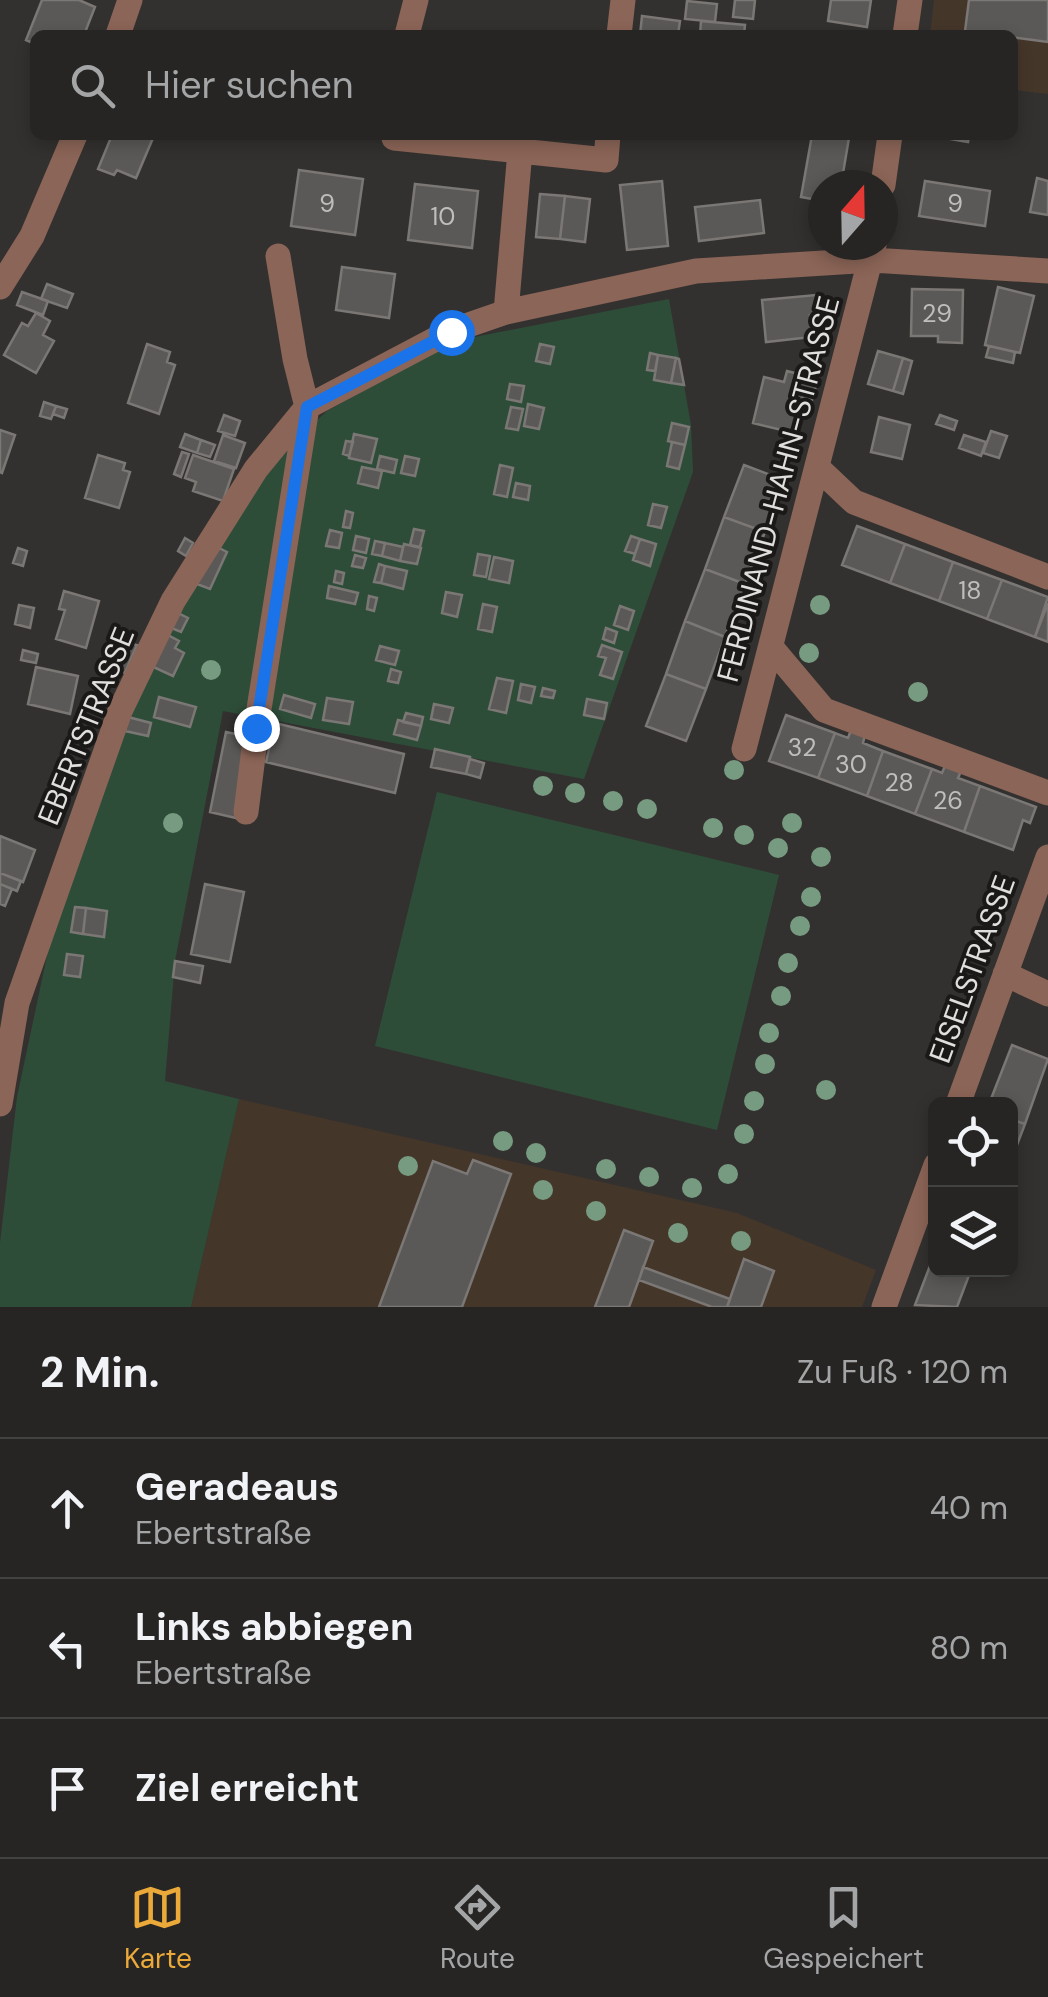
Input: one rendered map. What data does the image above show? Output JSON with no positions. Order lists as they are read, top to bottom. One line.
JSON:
{"streets":{"street":["FERDINAND-HAHN-STRASSE","EBERTSTRASSE","EISELSTRASSE"]},"house_numbers":["9","9","10","29","18","32","30","28","26"],"north":"top","page":{"search":"Hier suchen","heading":["2 Min.","Zu Fuß · 120 m"],"list":[["Geradeaus","Ebertstraße","40 m"],["Links abbiegen","Ebertstraße","80 m"],"Ziel erreicht"],"nav":["Karte","Route","Gespeichert"]}}
